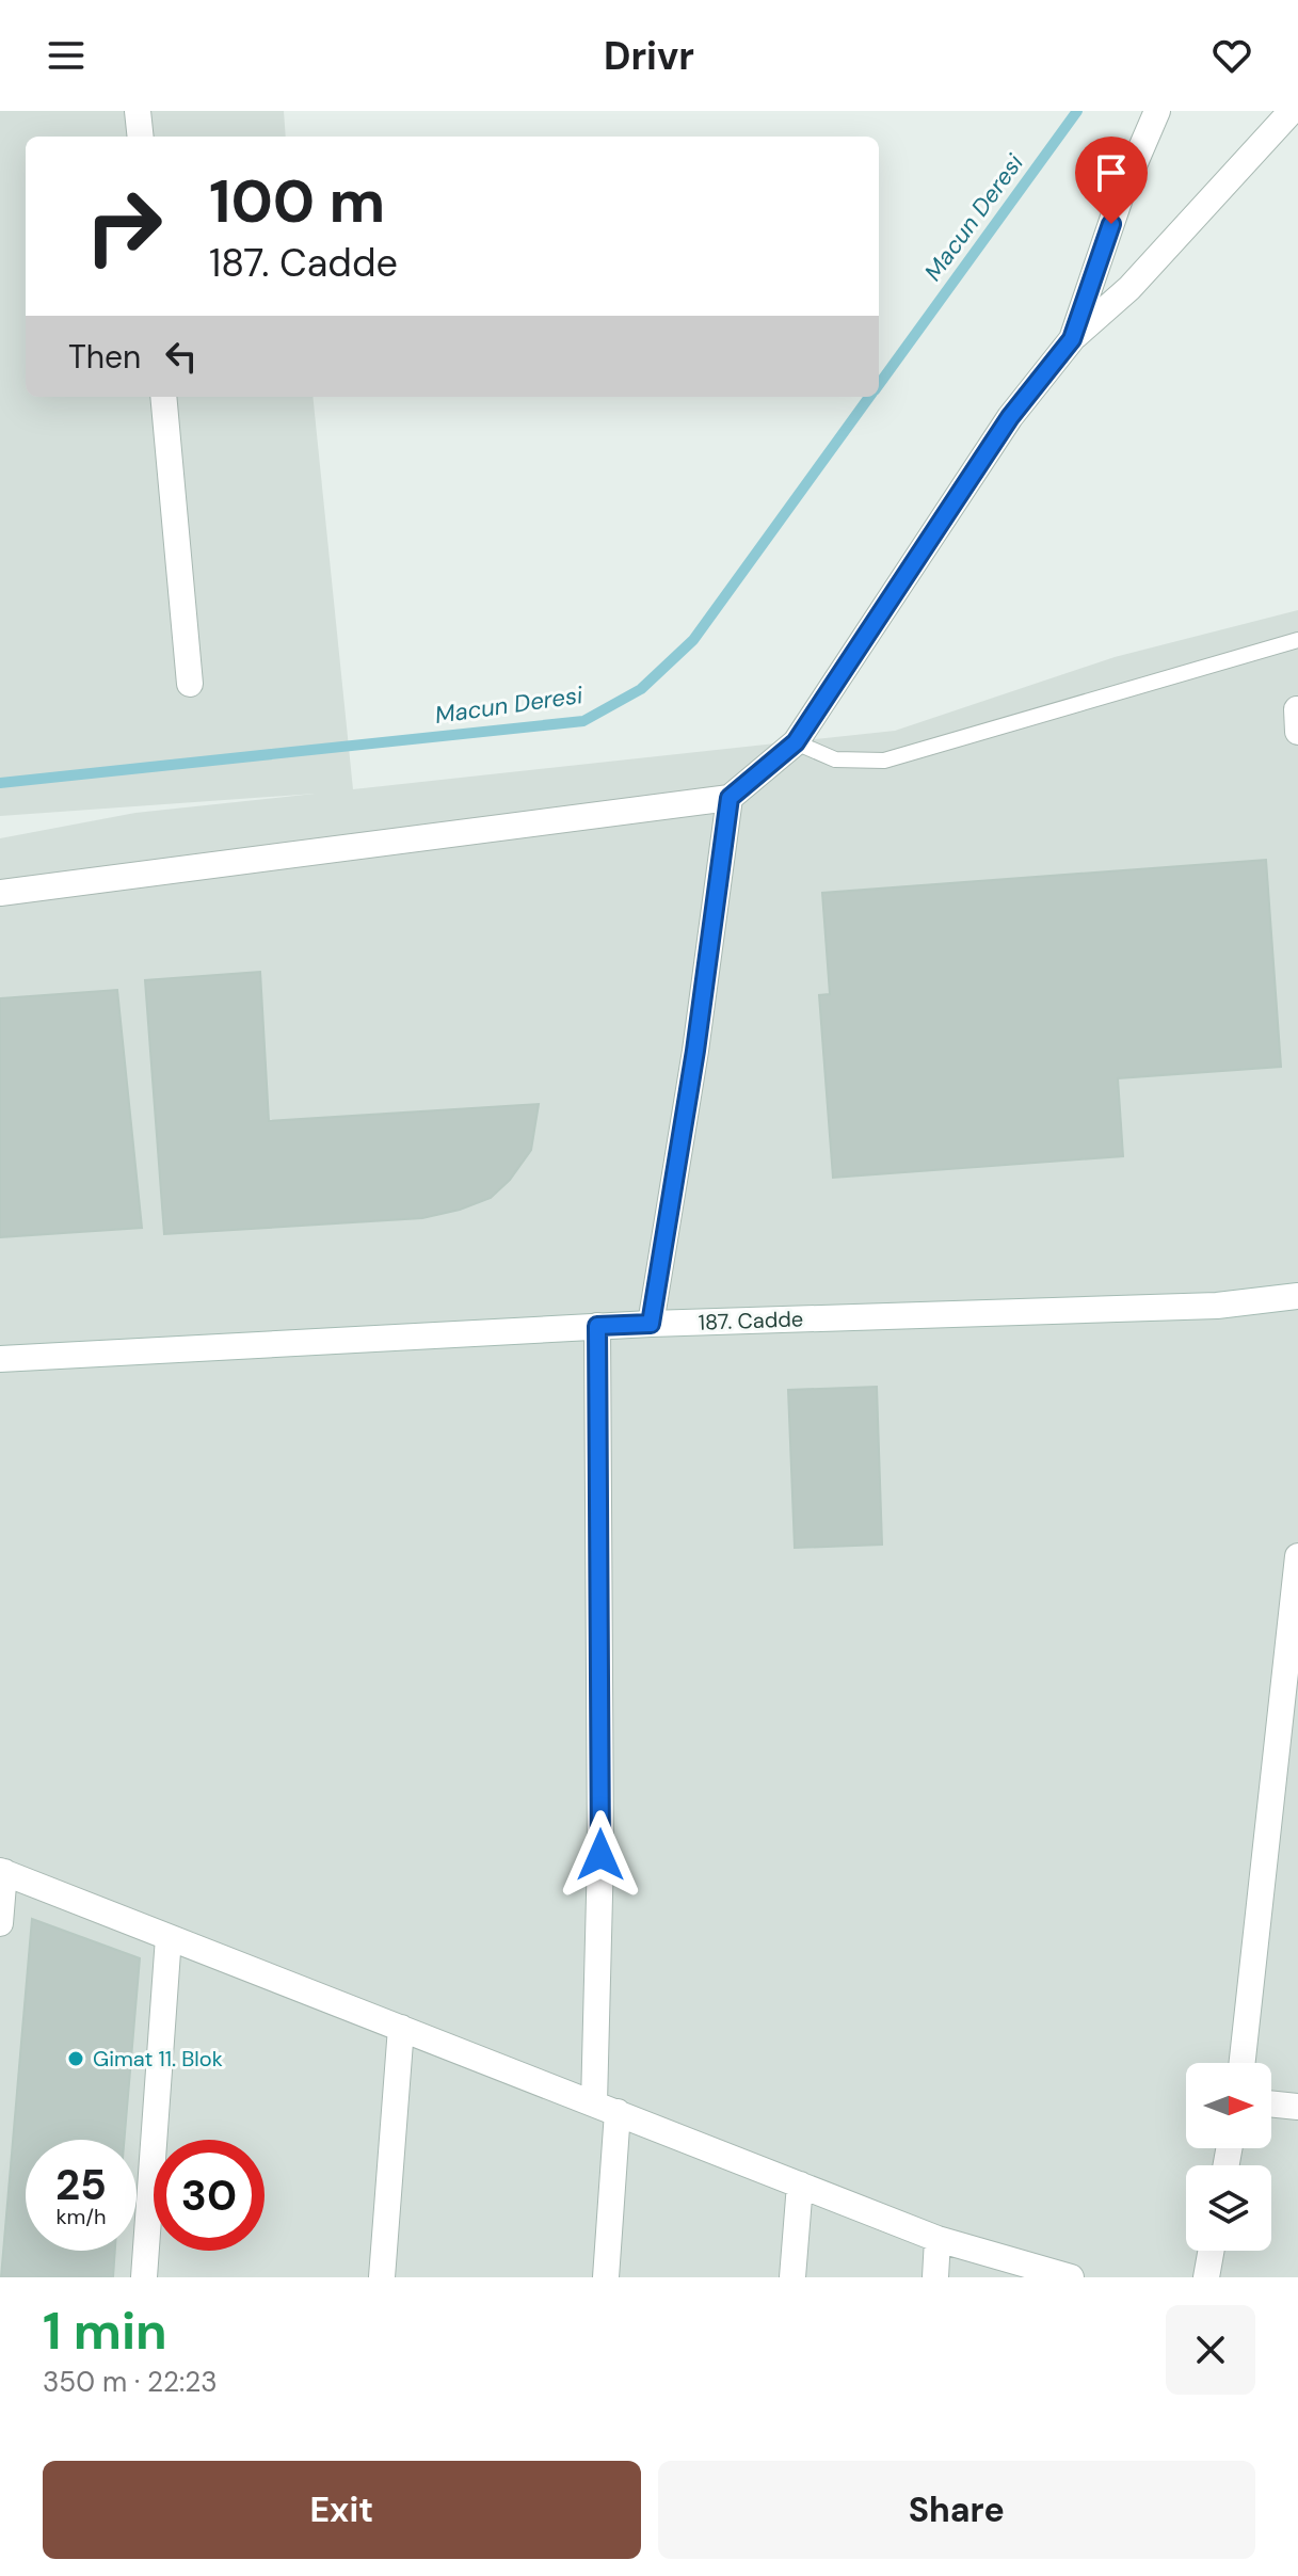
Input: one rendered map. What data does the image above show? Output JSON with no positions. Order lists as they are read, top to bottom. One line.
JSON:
{"streets":{"street":["187. Cadde"]},"water":["Macun Deresi"],"places":["Gimat 11. Blok"],"north":"right","page":{"header":"Drivr","turn":["100 m","187. Cadde"],"then":"Then","speed":"25 km/h","limit":"30","heading":["1 min","350 m · 22:23"],"buttons":["Exit","Share"]}}
